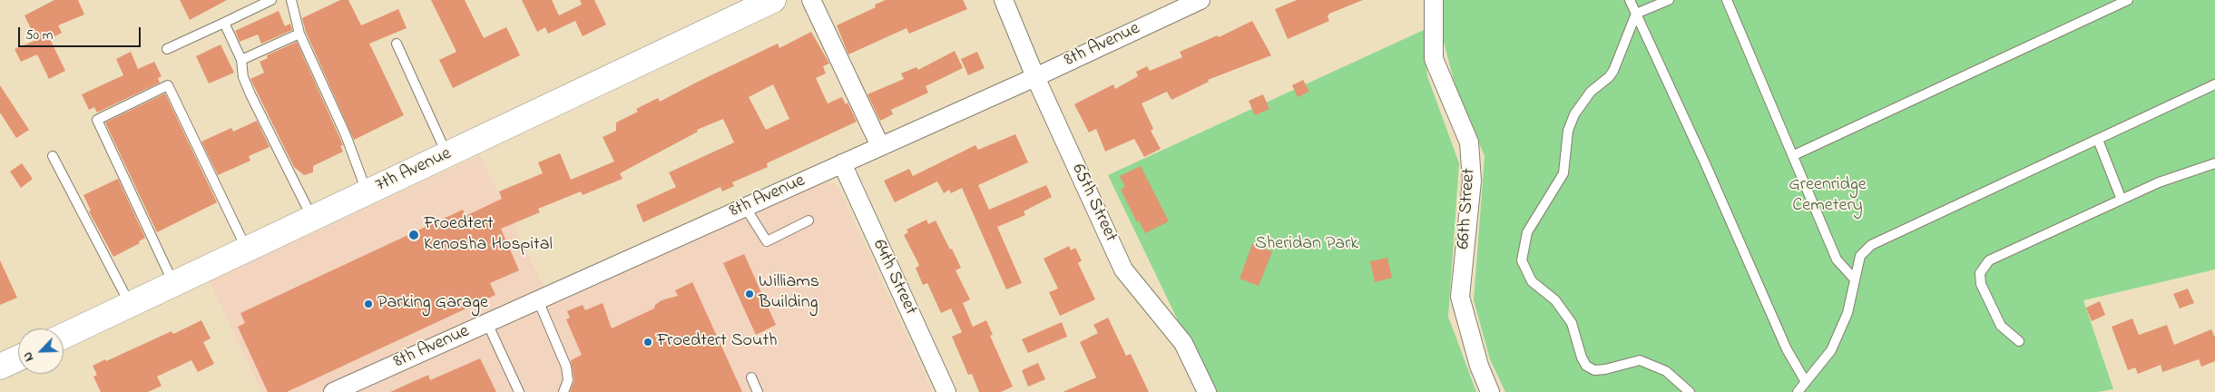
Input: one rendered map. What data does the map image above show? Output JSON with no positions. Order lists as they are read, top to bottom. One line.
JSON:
{"streets":{"street":["8th Avenue","7th Avenue","65th Street","66th Street","64th Street"]},"crossings":[["8th Avenue","65th Street"],["8th Avenue","64th Street"]],"parks":["Greenridge Cemetery","Sheridan Park"],"places":["Froedtert Kenosha Hospital","Williams Building","Parking Garage","Froedtert South"],"scale_bar":"50 m","north":"bottom left"}
